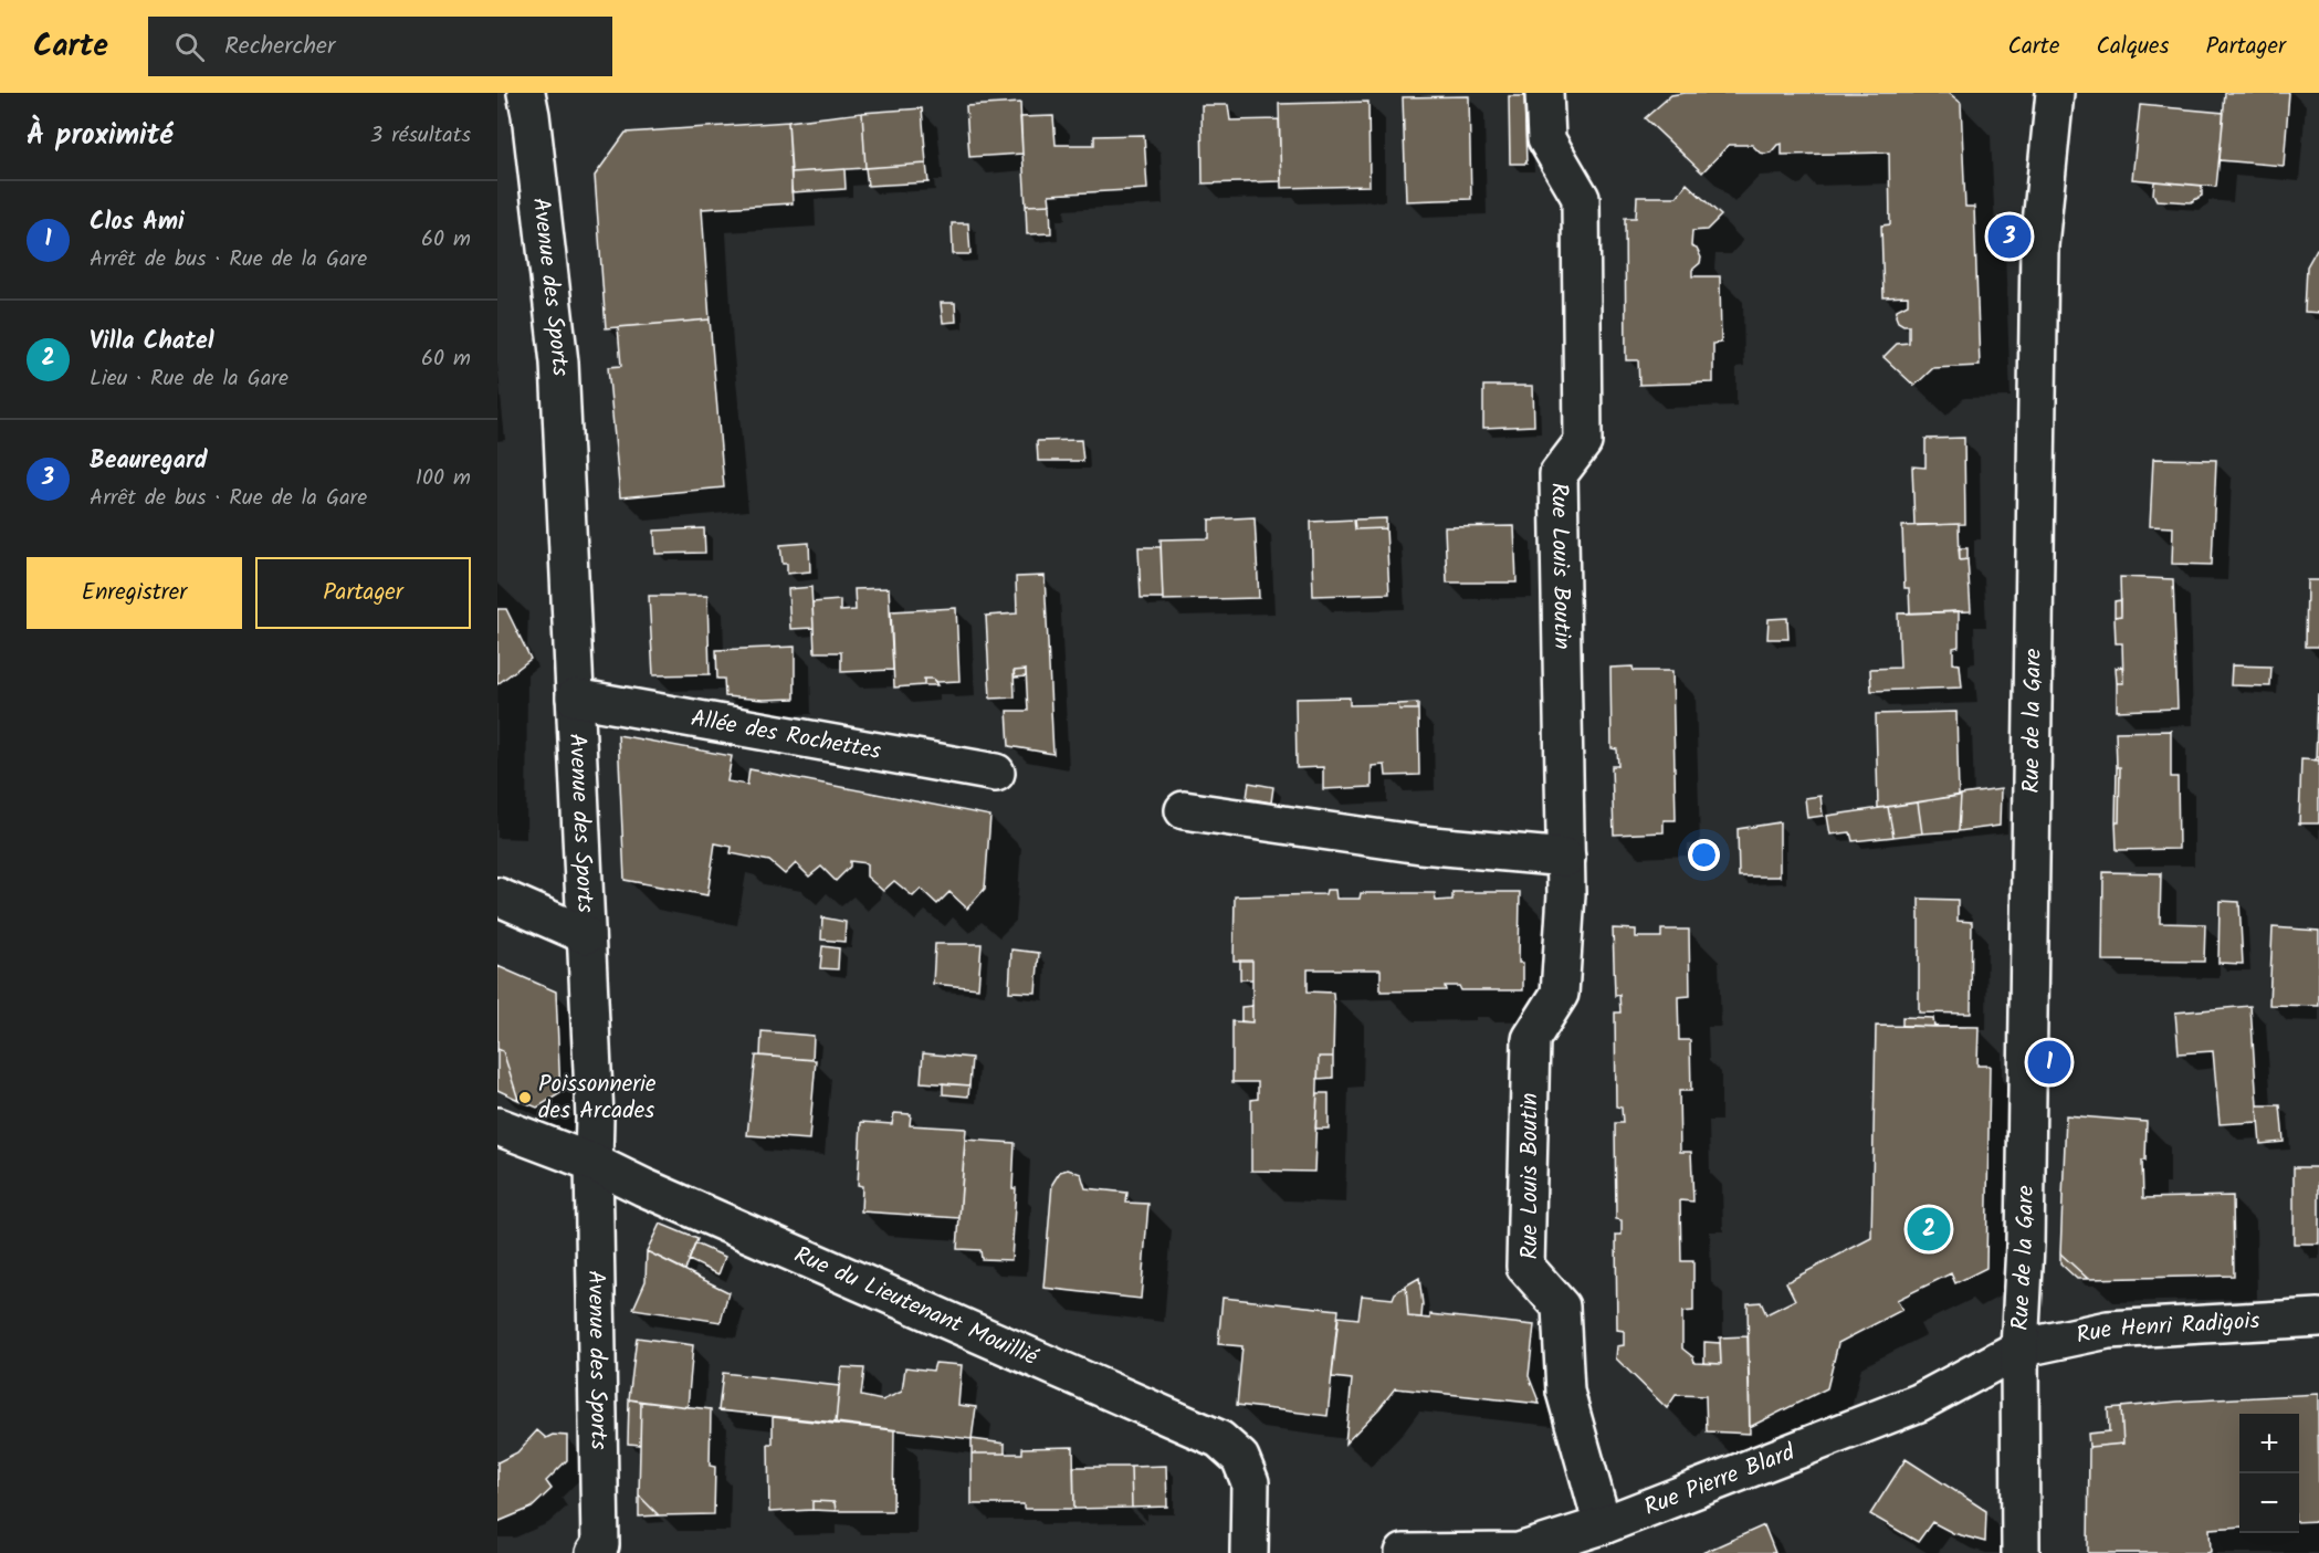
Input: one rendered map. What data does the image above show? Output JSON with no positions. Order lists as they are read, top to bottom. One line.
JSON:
{"streets":{"street":["Avenue des Sports","Rue Louis Boutin","Rue de la Gare","Allée des Rochettes","Rue du Lieutenant Mouillié","Rue Henri Radigois","Rue Pierre Blard"]},"crossings":[["Avenue des Sports","Allée des Rochettes"],["Avenue des Sports","Rue du Lieutenant Mouillié"],["Rue Louis Boutin","Rue Pierre Blard"],["Rue de la Gare","Rue Henri Radigois"],["Rue de la Gare","Rue Pierre Blard"],["Rue Henri Radigois","Rue Pierre Blard"]],"places":["Poissonnerie des Arcades"],"page":{"header":"Carte","search":"Rechercher","nav":["Carte","Calques","Partager"],"heading":["À proximité","3 résultats"],"list":[{"mark":"1","name":"Clos Ami","note":"Arrêt de bus · Rue de la Gare","value":"60 m"},{"mark":"2","name":"Villa Chatel","note":"Lieu · Rue de la Gare","value":"60 m"},{"mark":"3","name":"Beauregard","note":"Arrêt de bus · Rue de la Gare","value":"100 m"}],"pins":["3","1","2"],"buttons":["Enregistrer","Partager"],"map_buttons":["+","−"]}}
